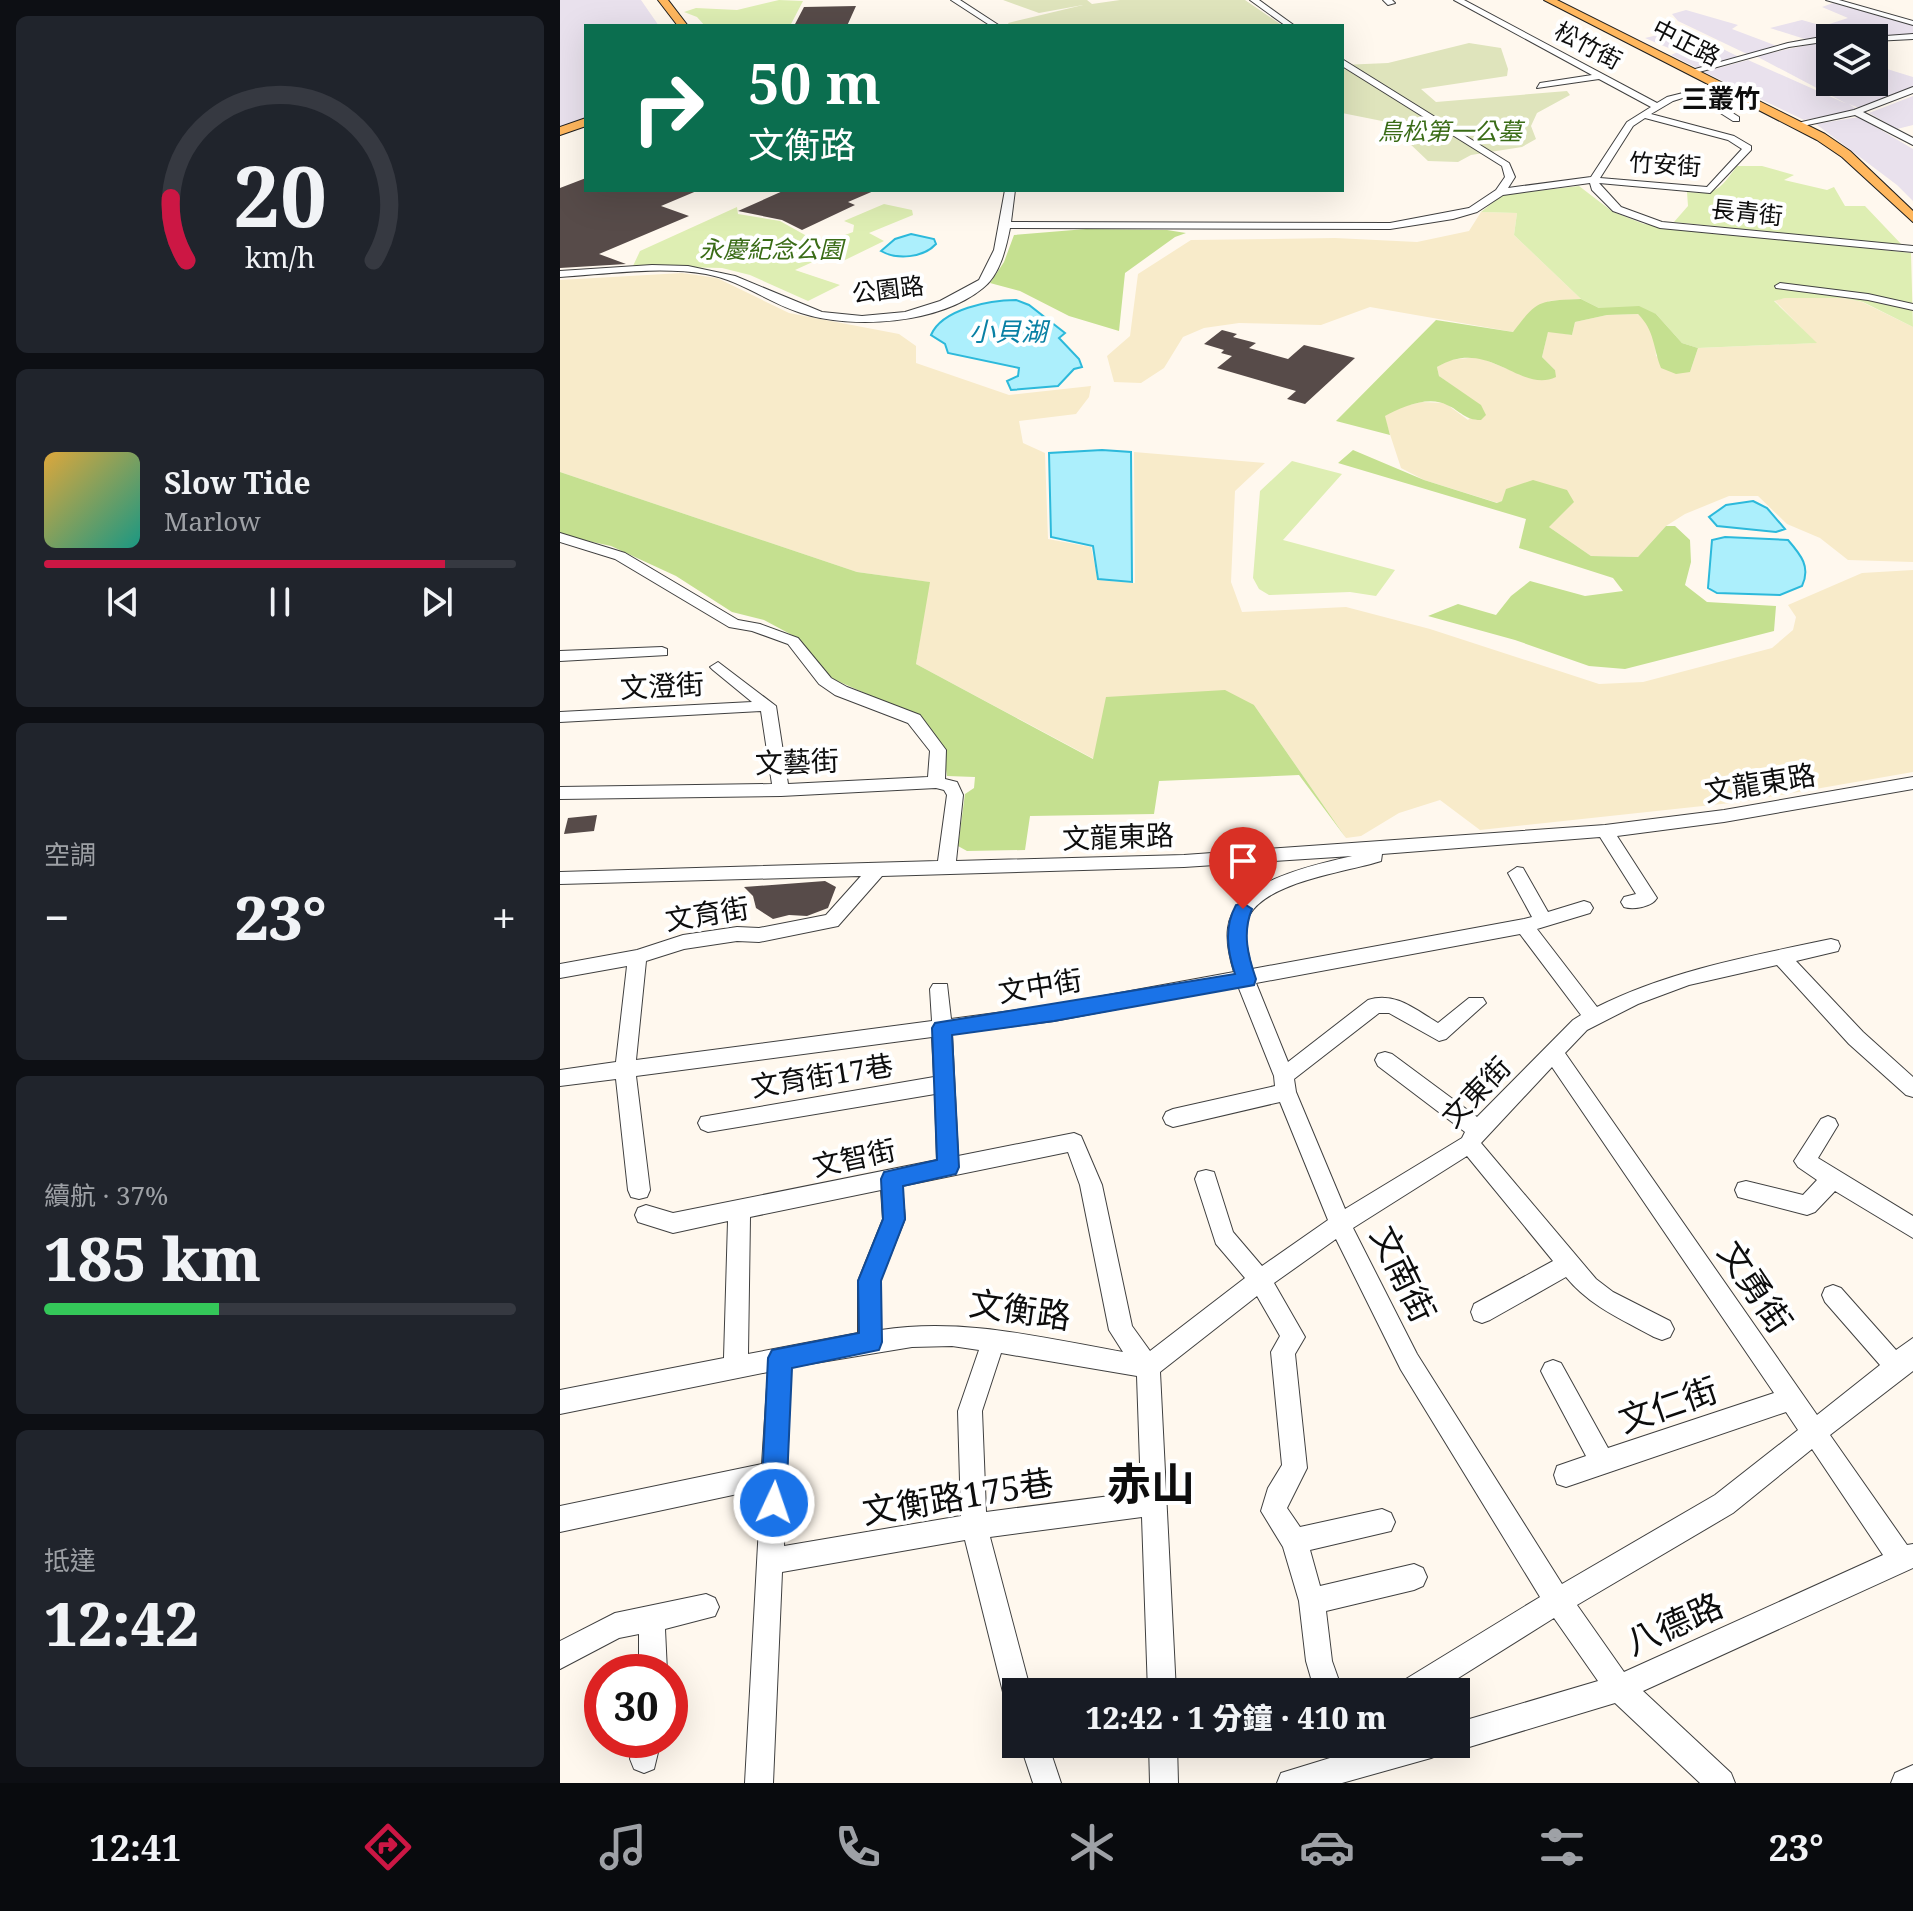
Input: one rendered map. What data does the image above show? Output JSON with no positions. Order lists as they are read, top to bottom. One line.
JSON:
{"streets":{"main road":["中正路"],"street":["松竹街","竹安街","長青街","公園路","文澄街","文藝街","文龍東路","文育街","文中街","文育街17巷","文東街","文智街","文南街","文勇街","文衡路","文仁街","文衡路175巷","八德路"]},"crossings":[["竹安街","長青街"],["文龍東路","文育街"],["文龍東路","文南街"],["文育街","文中街"],["文中街","文南街"],["文東街","文智街"],["文東街","文南街"],["文東街","文勇街"],["文東街","文衡路"],["文智街","文衡路"],["文南街","八德路"],["文勇街","文仁街"],["文勇街","八德路"]],"districts":["三叢竹","赤山"],"water":["小貝湖"],"parks":["鳥松第一公墓","永慶紀念公園"],"page":{"turn":["50 m","文衡路"],"song":["Slow Tide","Marlow"],"tile":["空調",["續航 · 37%","185 km"],["抵達","12:42"]],"heat":["−","23°","+"],"limit":"30","trip":"12:42 · 1 分鐘 · 410 m","tabs":["12:41","23°"],"gauge":["20","km/h"]}}
